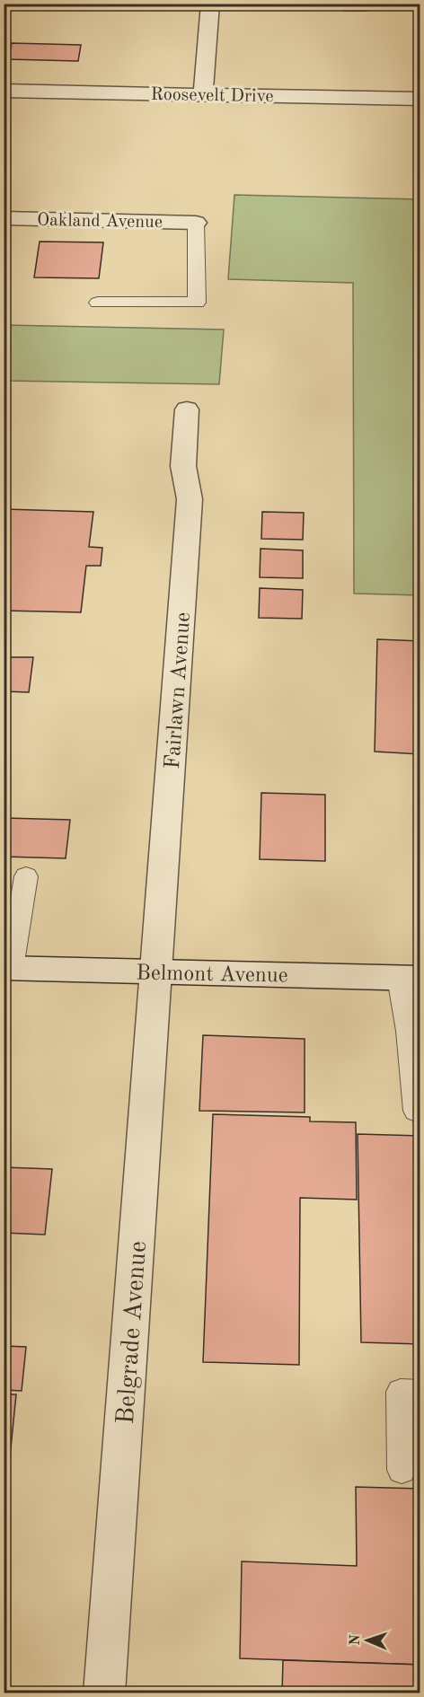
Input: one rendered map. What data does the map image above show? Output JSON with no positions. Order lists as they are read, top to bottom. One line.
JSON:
{"streets":{"street":["Roosevelt Drive","Oakland Avenue","Fairlawn Avenue","Belmont Avenue","Belgrade Avenue"]},"crossings":[["Fairlawn Avenue","Belmont Avenue"],["Fairlawn Avenue","Belgrade Avenue"],["Belmont Avenue","Belgrade Avenue"]],"north":"left"}
